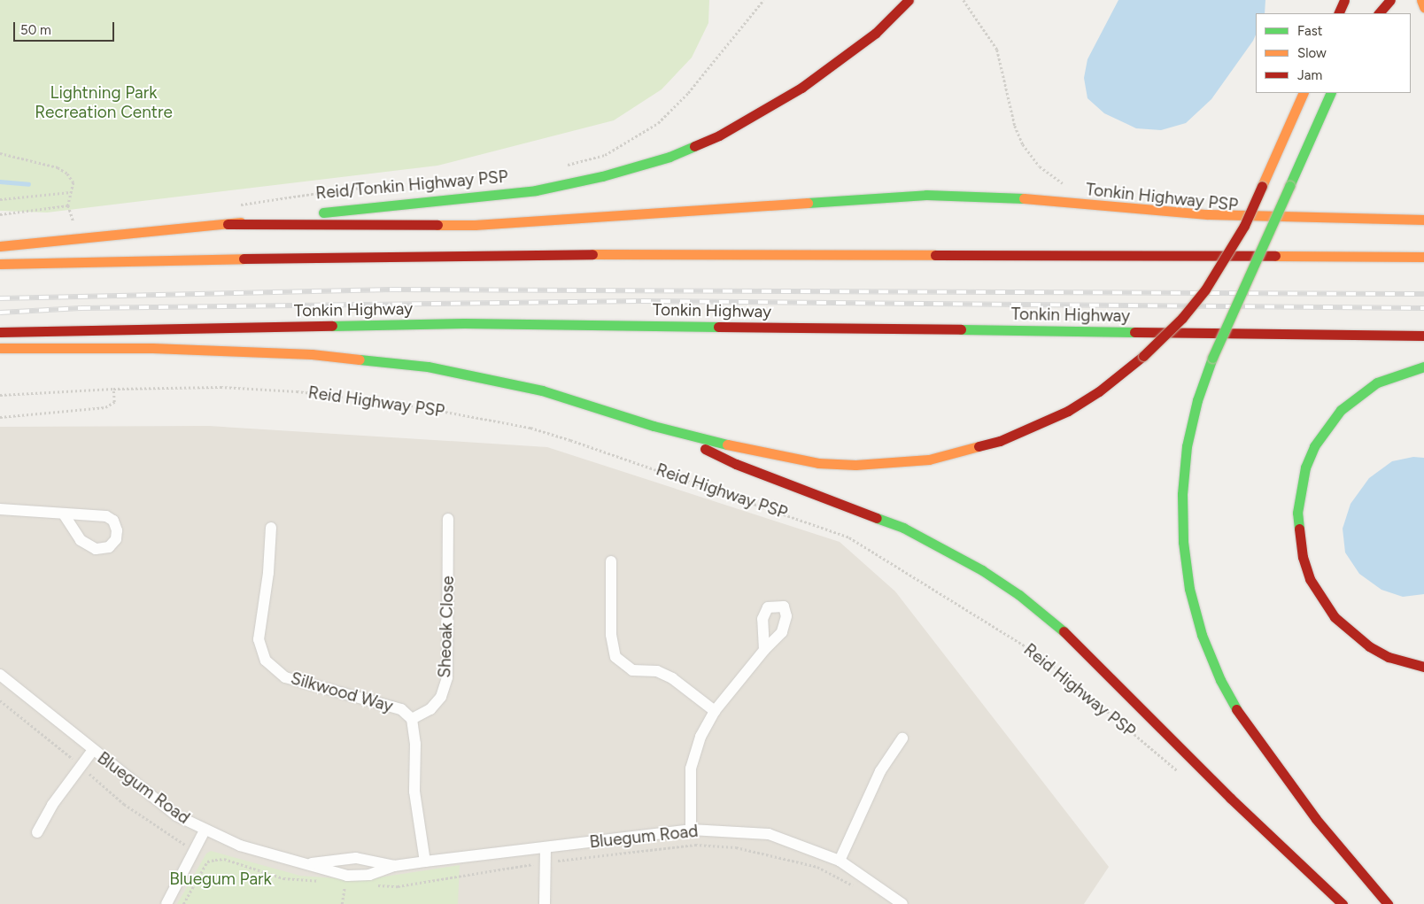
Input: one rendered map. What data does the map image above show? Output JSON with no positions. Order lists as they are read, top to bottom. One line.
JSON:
{"streets":{"highway":["Tonkin Highway"],"street":["Sheoak Close","Silkwood Way","Bluegum Road"],"path":["Reid/Tonkin Highway PSP","Tonkin Highway PSP","Reid Highway PSP"]},"crossings":[["Sheoak Close","Silkwood Way"],["Silkwood Way","Bluegum Road"]],"parks":["Lightning Park Recreation Centre","Bluegum Park"],"legend":["Fast","Slow","Jam"],"scale_bar":"50 m"}
